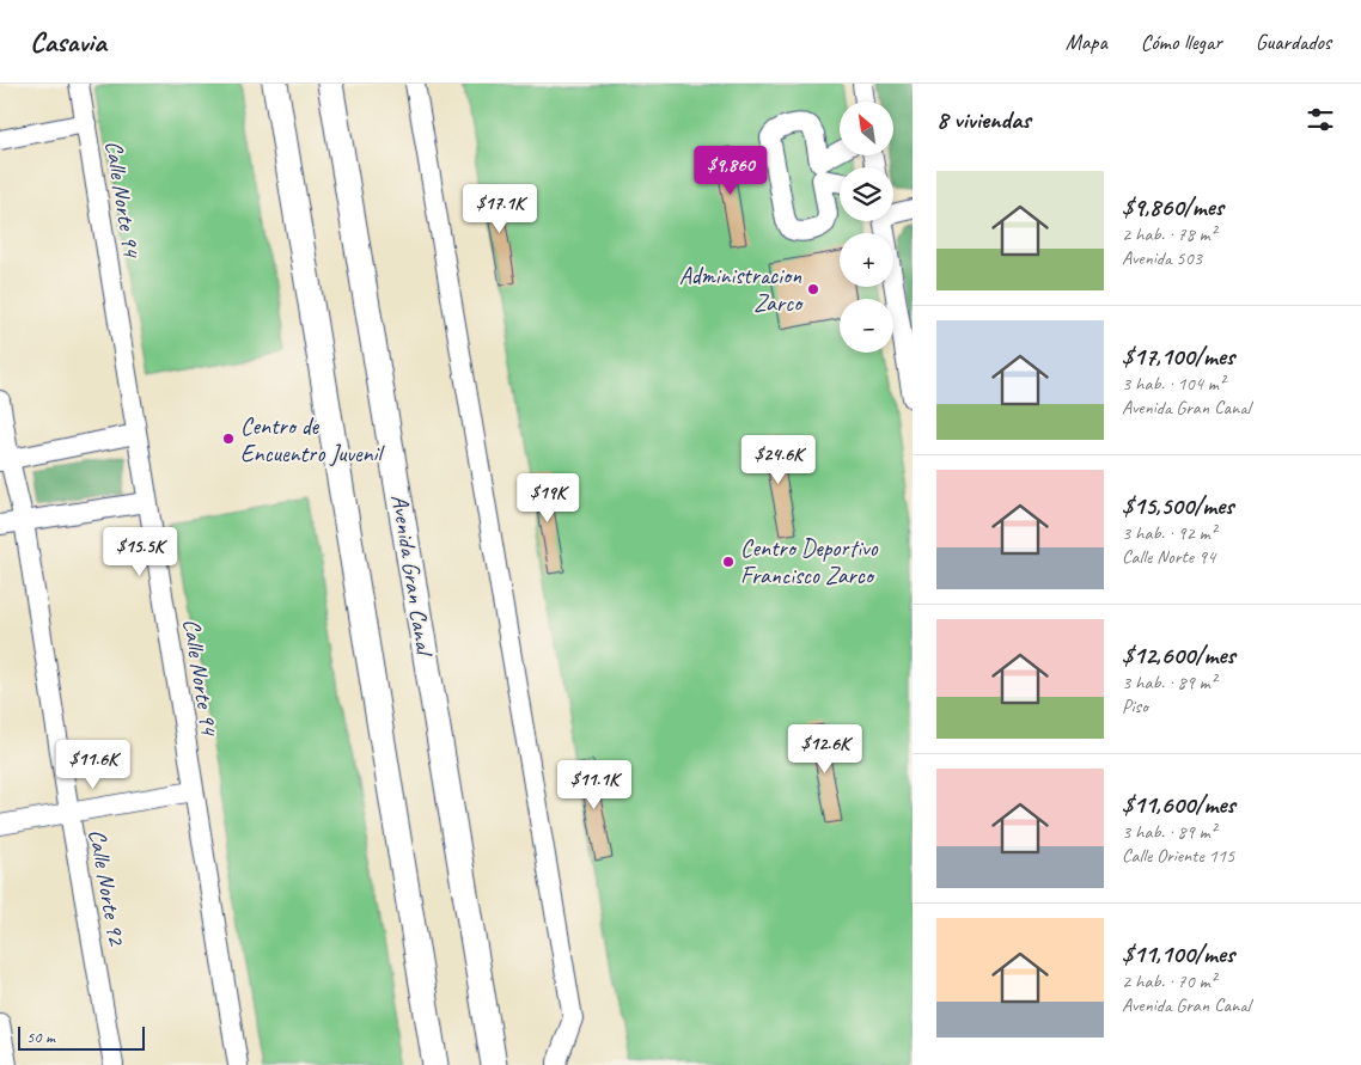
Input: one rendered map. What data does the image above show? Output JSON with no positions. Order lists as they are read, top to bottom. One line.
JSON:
{"streets":{"main road":["Avenida Gran Canal"],"street":["Calle Norte 94","Calle Norte 92"]},"places":["Administracion Zarco","Centro de Encuentro Juvenil","Centro Deportivo Francisco Zarco"],"scale_bar":"50 m","north":"top left","page":{"header":"Casavia","nav":["Mapa","Cómo llegar","Guardados"],"heading":"8 viviendas","map_buttons":["+","−"],"price":["$9,860","$17.1K","$24.6K","$19K","$15.5K","$12.6K","$11.6K","$11.1K"],"list":[{"name":"$9,860/mes","note":"2 hab. · 78 m² · Avenida 503"},{"name":"$17,100/mes","note":"3 hab. · 104 m² · Avenida Gran Canal"},{"name":"$15,500/mes","note":"3 hab. · 92 m² · Calle Norte 94"},{"name":"$12,600/mes","note":"3 hab. · 89 m² · Piso"},{"name":"$11,600/mes","note":"3 hab. · 89 m² · Calle Oriente 115"},{"name":"$11,100/mes","note":"2 hab. · 70 m² · Avenida Gran Canal"}],"scale":"50 m"}}
